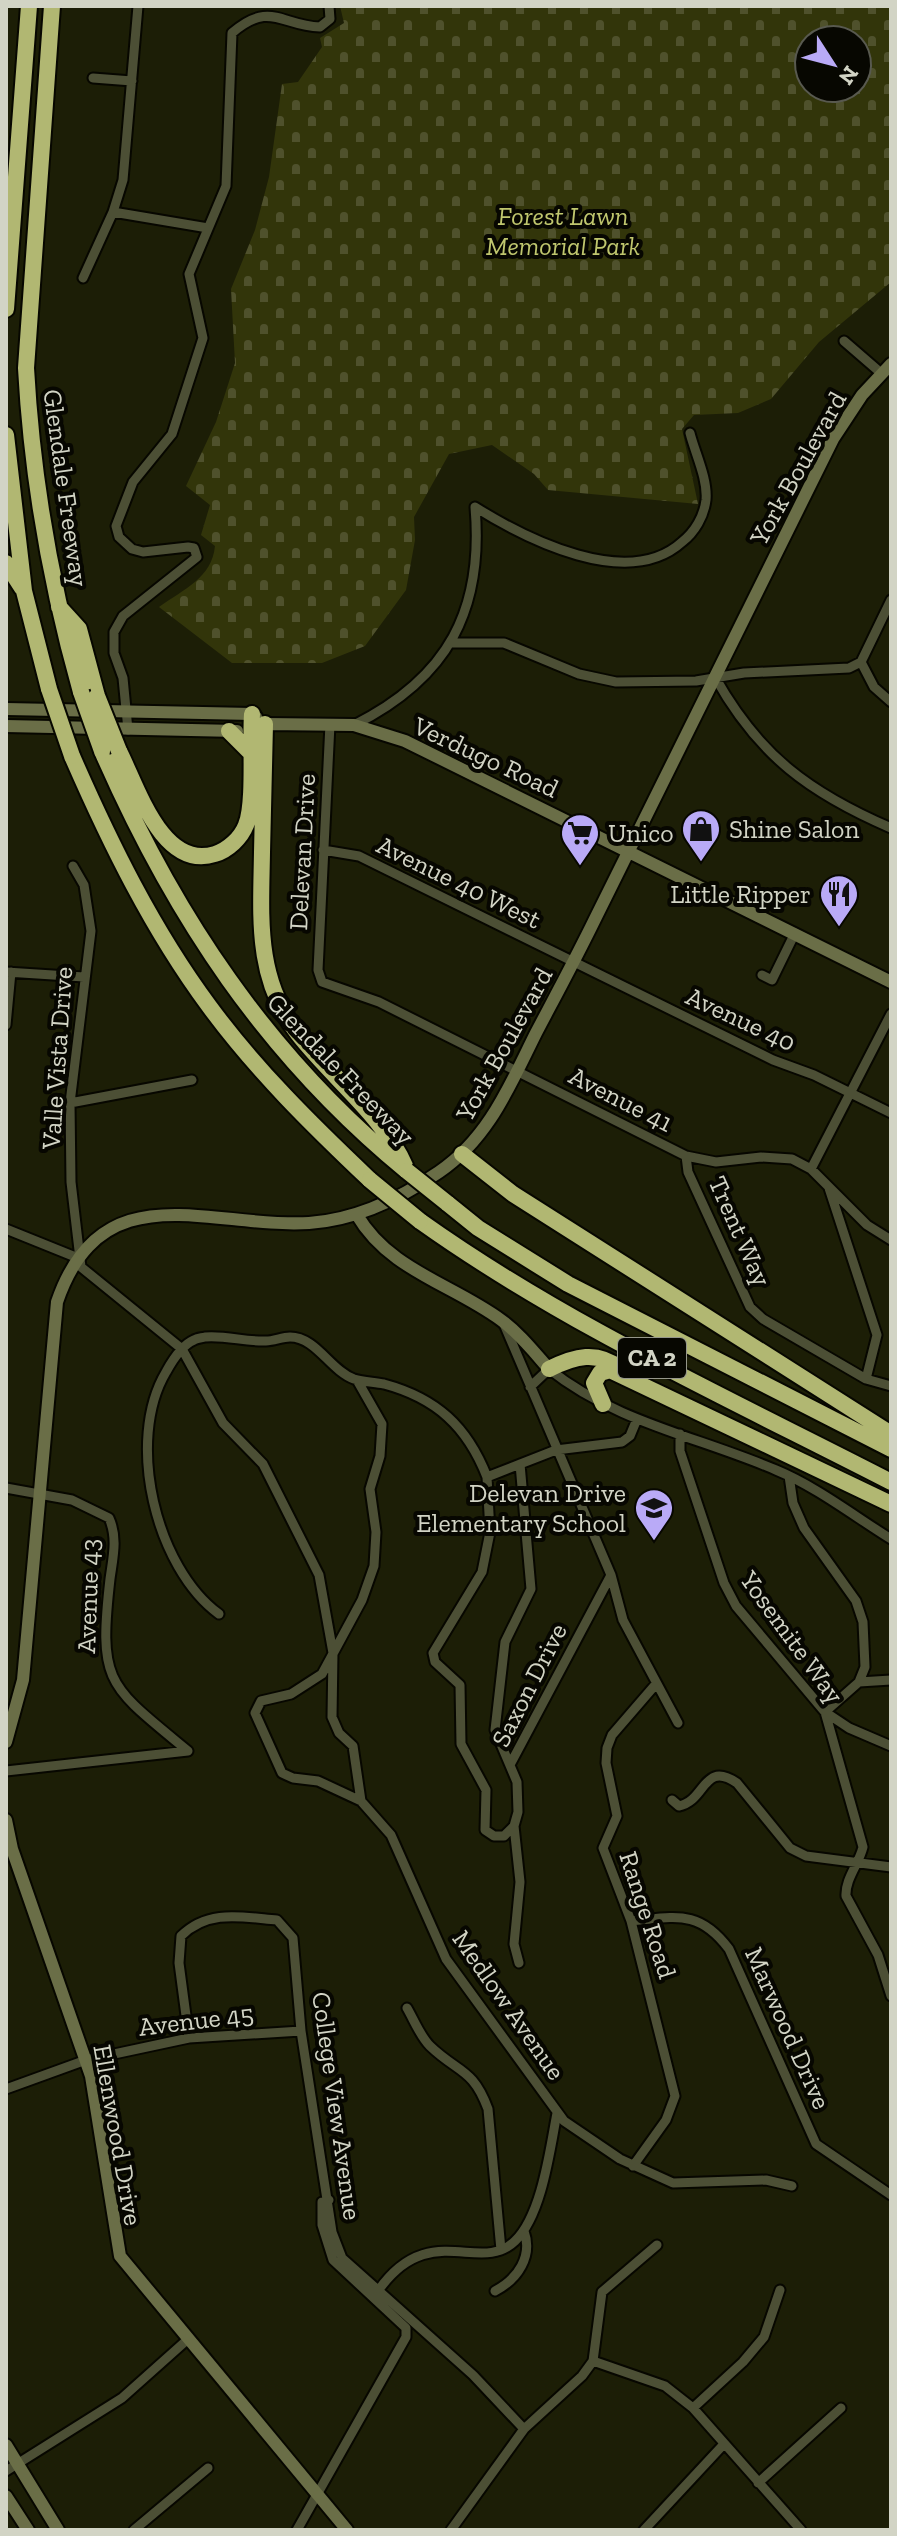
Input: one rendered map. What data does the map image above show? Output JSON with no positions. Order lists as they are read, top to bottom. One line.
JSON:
{"streets":{"highway":["Glendale Freeway","CA 2"],"street":["York Boulevard","Verdugo Road","Delevan Drive","Avenue 40 West","Avenue 40","Valle Vista Drive","Avenue 41","Trent Way","Avenue 43","Yosemite Way","Saxon Drive","Range Road","Medlow Avenue","Avenue 45","Marwood Drive","College View Avenue","Ellenwood Drive"]},"crossings":[["York Boulevard","Verdugo Road"],["York Boulevard","Avenue 40 West"],["York Boulevard","Avenue 40"],["York Boulevard","Valle Vista Drive"],["York Boulevard","Avenue 41"],["York Boulevard","Avenue 43"],["Verdugo Road","Delevan Drive"],["Delevan Drive","Avenue 40 West"],["Delevan Drive","Avenue 41"],["Avenue 40 West","Avenue 40"],["Avenue 41","Trent Way"],["Range Road","Medlow Avenue"],["Range Road","Marwood Drive"],["Avenue 45","College View Avenue"],["Avenue 45","Ellenwood Drive"]],"parks":["Forest Lawn Memorial Park"],"places":{"shop":["Shine Salon"],"supermarket":["Unico"],"restaurant":["Little Ripper"],"school or university":["Delevan Drive Elementary School"]},"north":"bottom right"}
